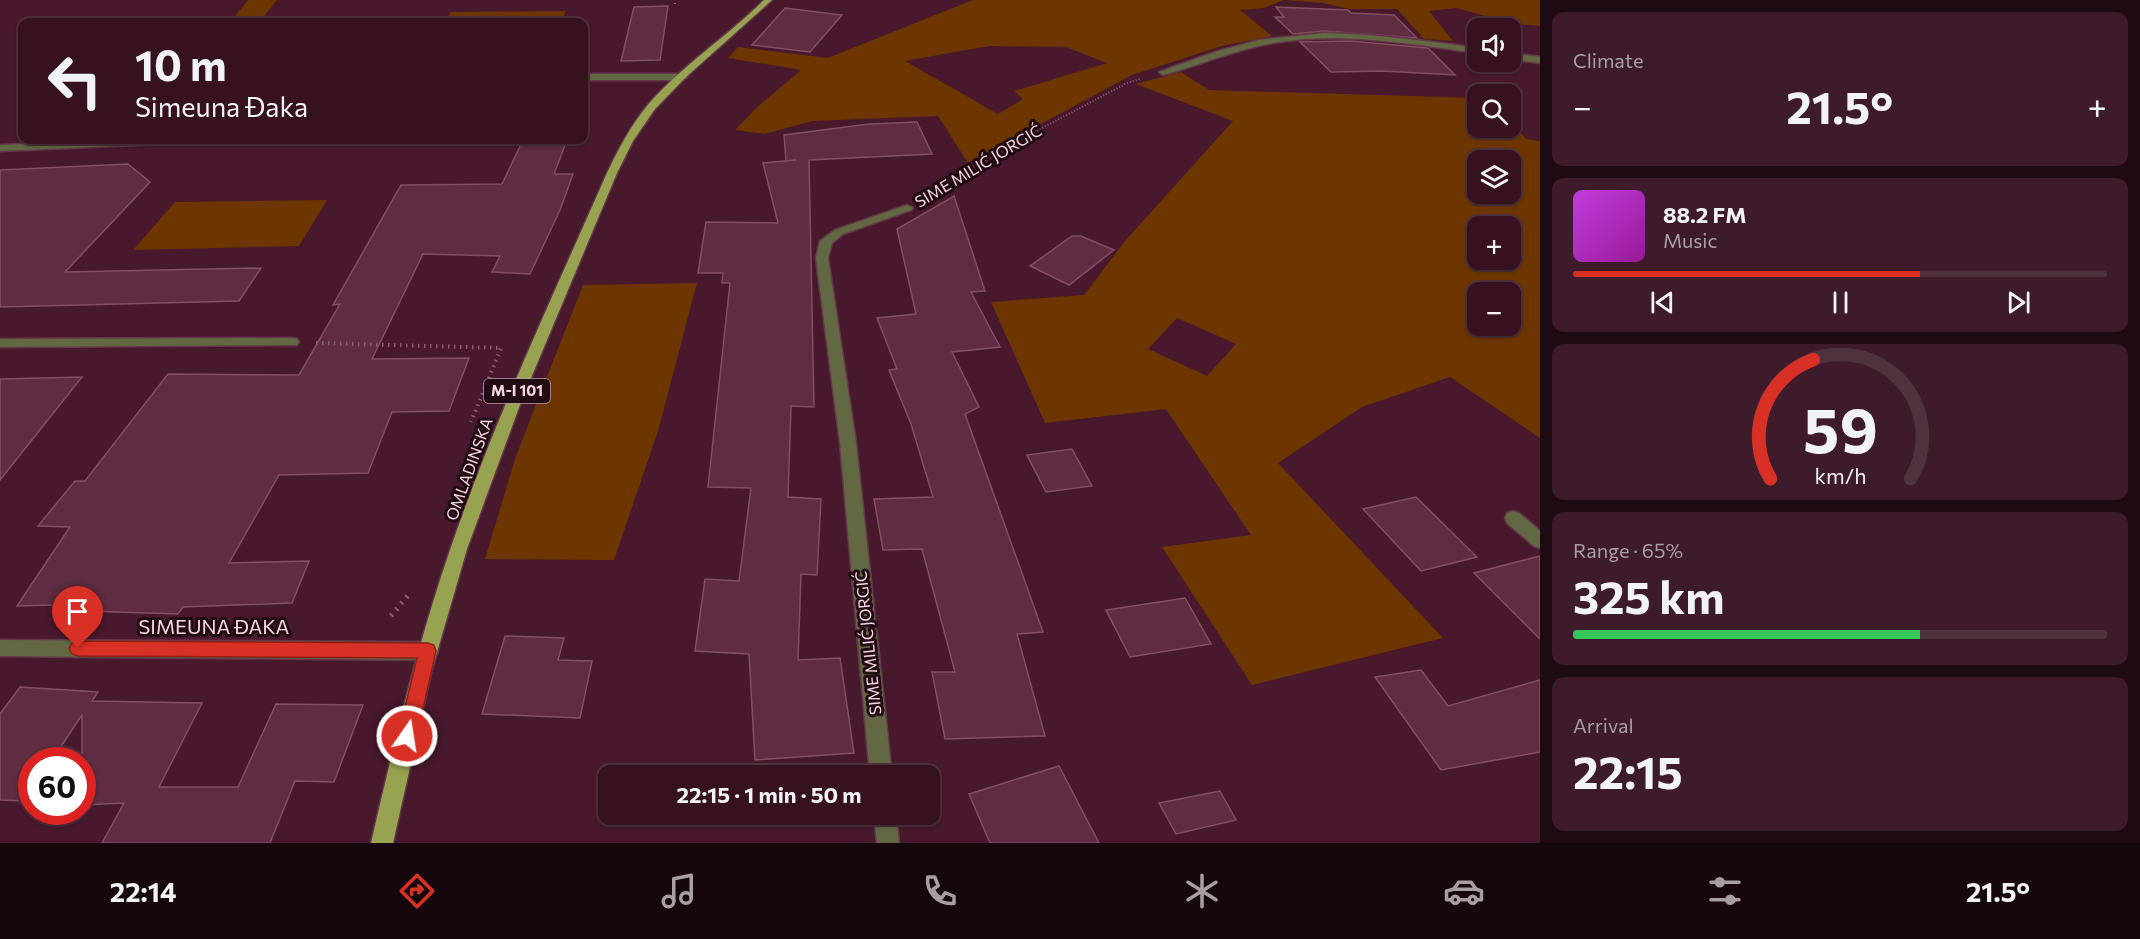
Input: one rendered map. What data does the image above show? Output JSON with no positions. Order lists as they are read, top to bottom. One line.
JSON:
{"streets":{"main road":["M-I 101","OMLADINSKA"],"street":["SIME MILIĆ JORGIĆ","SIMEUNA ĐAKA"]},"crossings":[["OMLADINSKA","SIMEUNA ĐAKA"]],"page":{"tile":["Climate",["Range · 65%","325 km"],["Arrival","22:15"]],"map_buttons":["+","−"],"turn":["10 m","Simeuna Đaka"],"heat":["−","21.5°","+"],"song":["88.2 FM","Music"],"limit":"60","trip":"22:15 · 1 min · 50 m","tabs":["22:14","21.5°"],"gauge":["59","km/h"]}}
